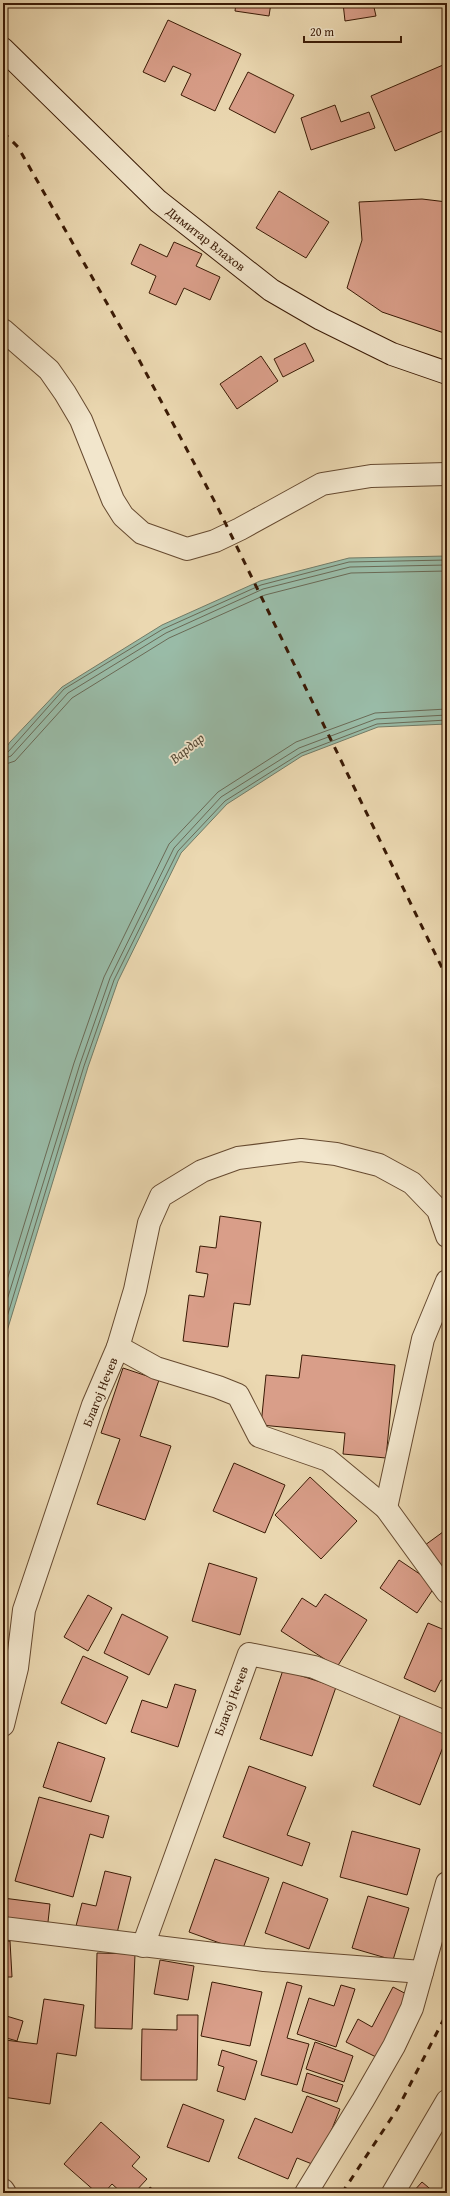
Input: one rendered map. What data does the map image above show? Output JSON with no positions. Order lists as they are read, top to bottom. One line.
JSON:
{"streets":{"street":["Димитар Влахов","Благој Нечев"]},"water":["Вардар"],"scale_bar":"20 m"}
